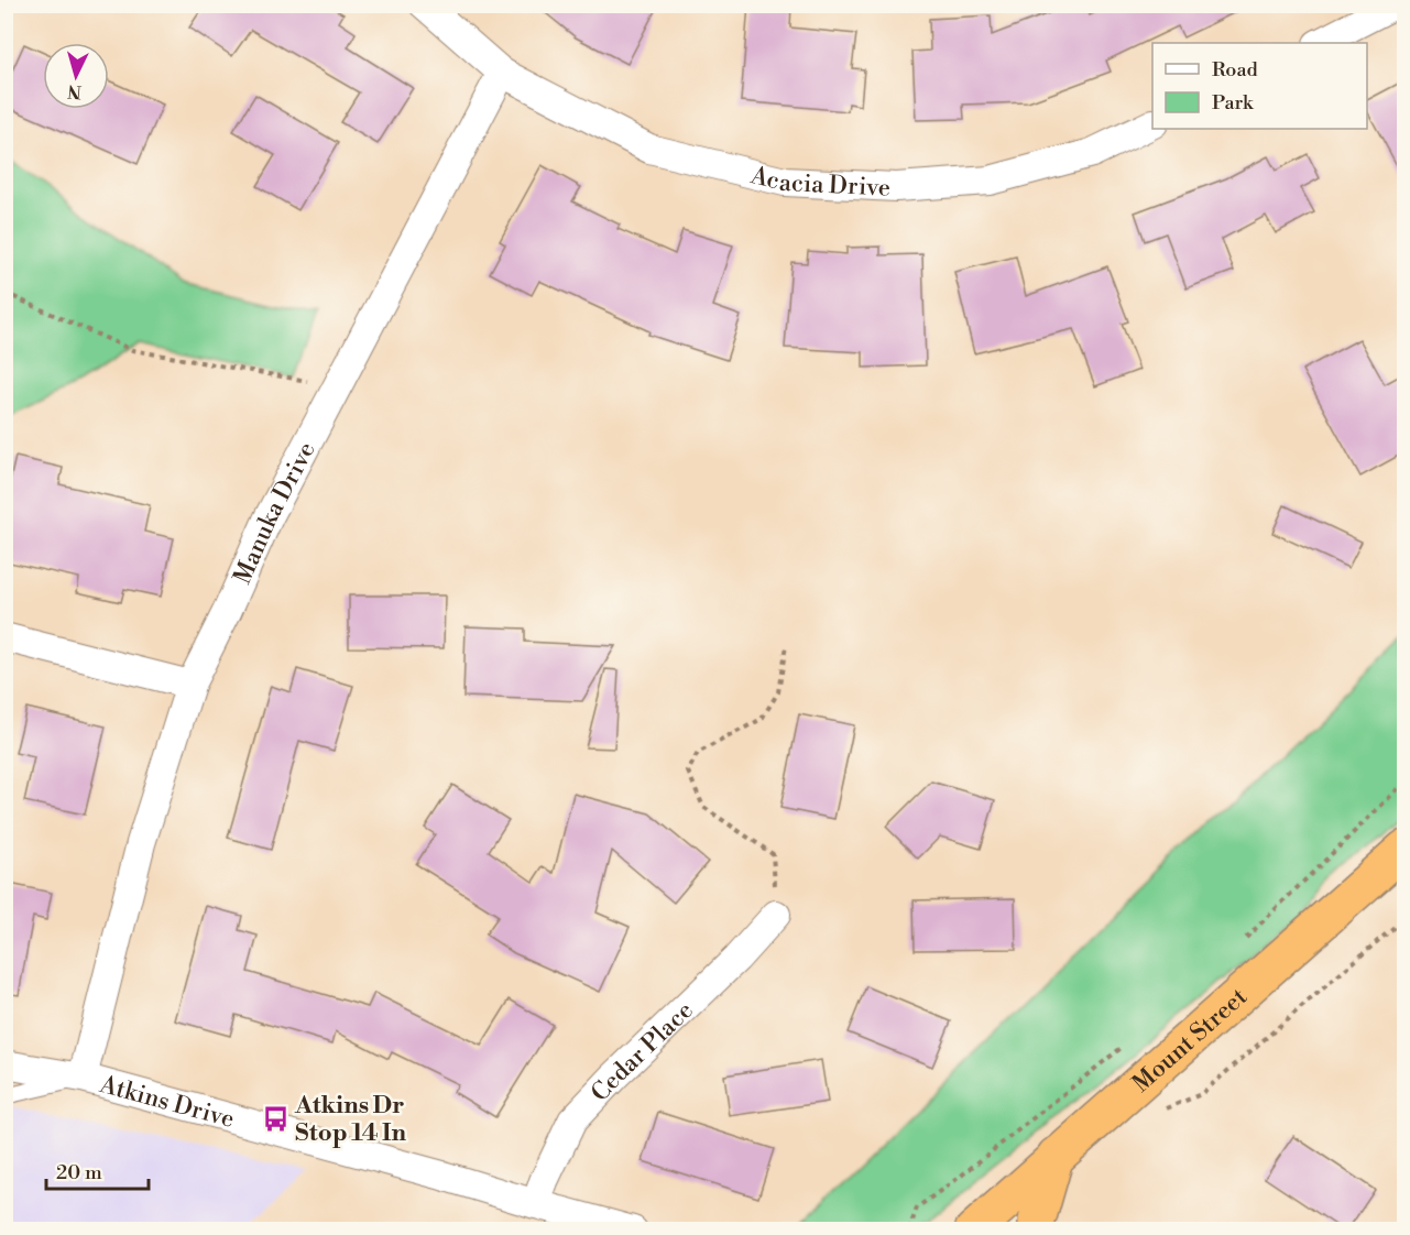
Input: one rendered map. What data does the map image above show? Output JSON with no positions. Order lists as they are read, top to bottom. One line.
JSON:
{"streets":{"highway":["Mount Street"],"street":["Acacia Drive","Manuka Drive","Cedar Place","Atkins Drive"]},"crossings":[["Acacia Drive","Manuka Drive"],["Manuka Drive","Atkins Drive"],["Cedar Place","Atkins Drive"]],"places":{"bus stop":["Atkins Dr Stop 14 In"]},"legend":["Road","Park"],"scale_bar":"20 m","north":"bottom"}
